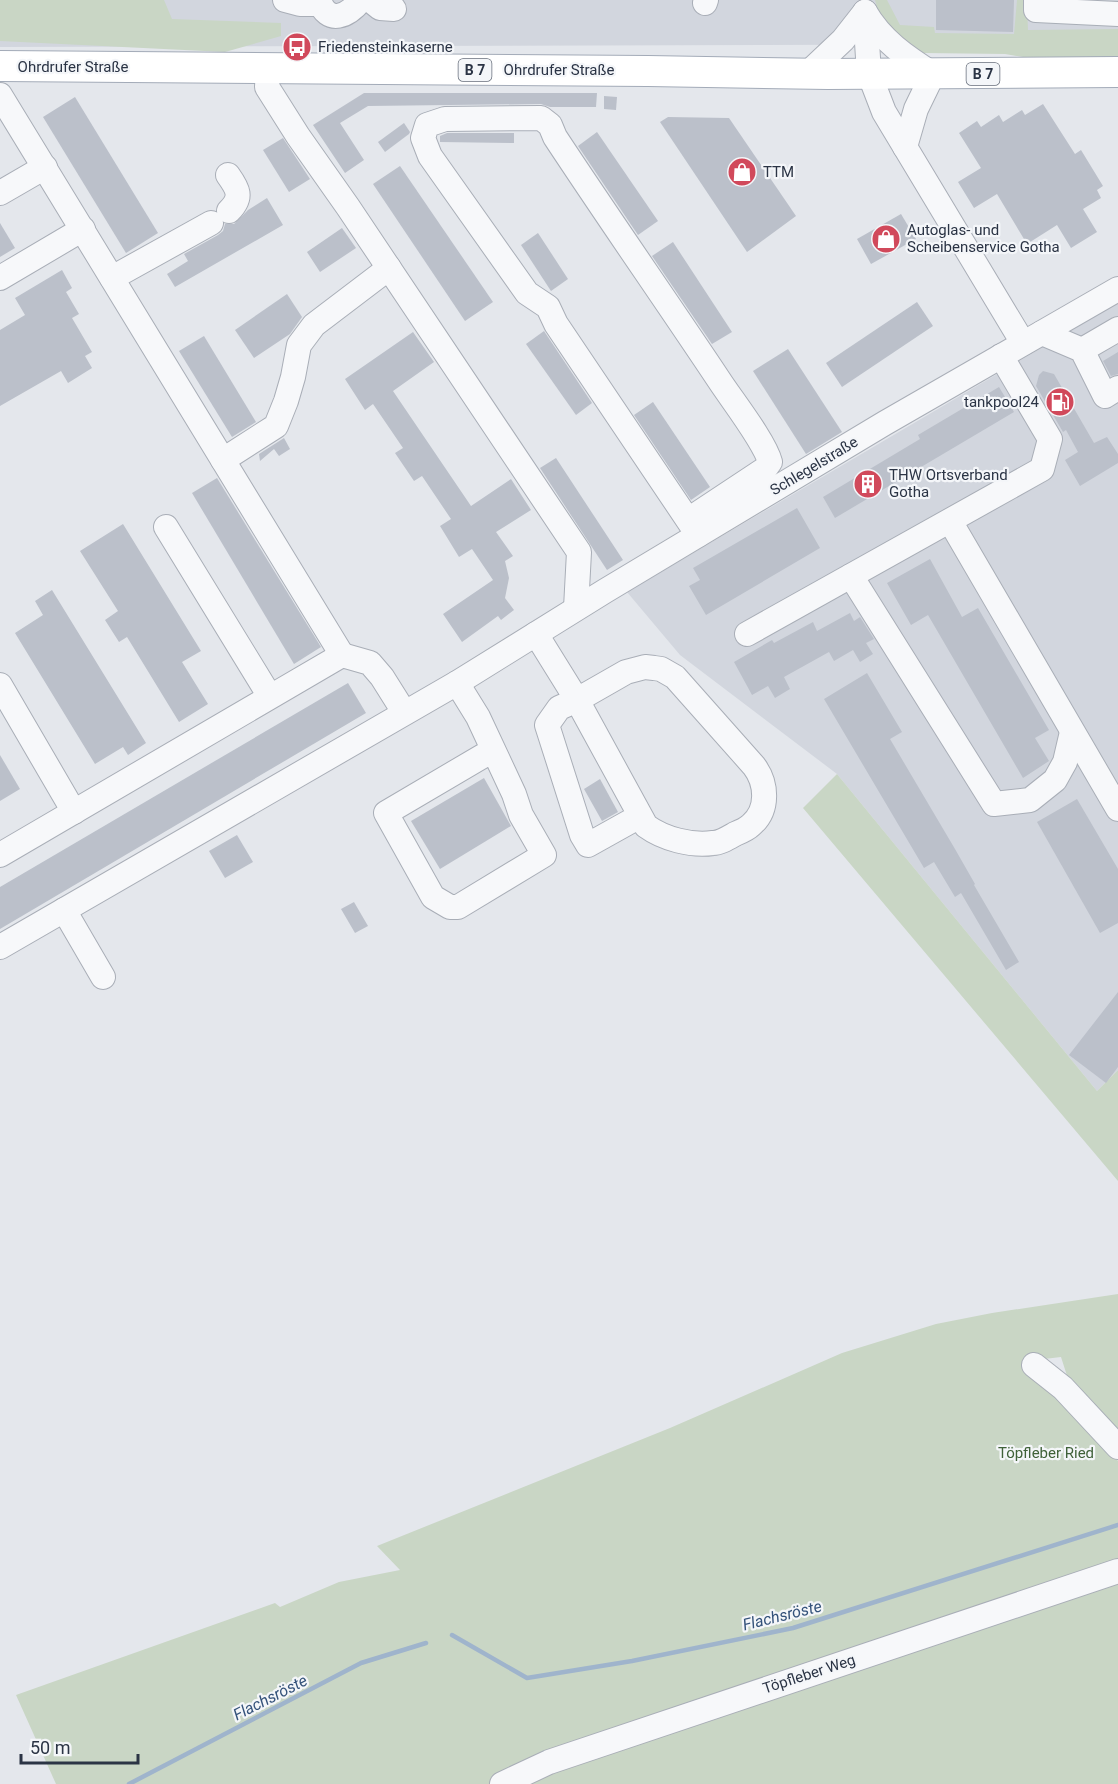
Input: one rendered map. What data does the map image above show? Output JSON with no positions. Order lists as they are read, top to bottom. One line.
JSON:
{"streets":{"main road":["Ohrdrufer Straße","B 7"],"street":["Schlegelstraße","Töpfleber Weg"]},"water":["Flachsröste"],"parks":["Töpfleber Ried"],"places":{"bus stop":["Friedensteinkaserne"],"shop":["TTM","Autoglas- und Scheibenservice Gotha"],"fuel station":["tankpool24"],"building":["THW Ortsverband Gotha"]},"scale_bar":"50 m"}
